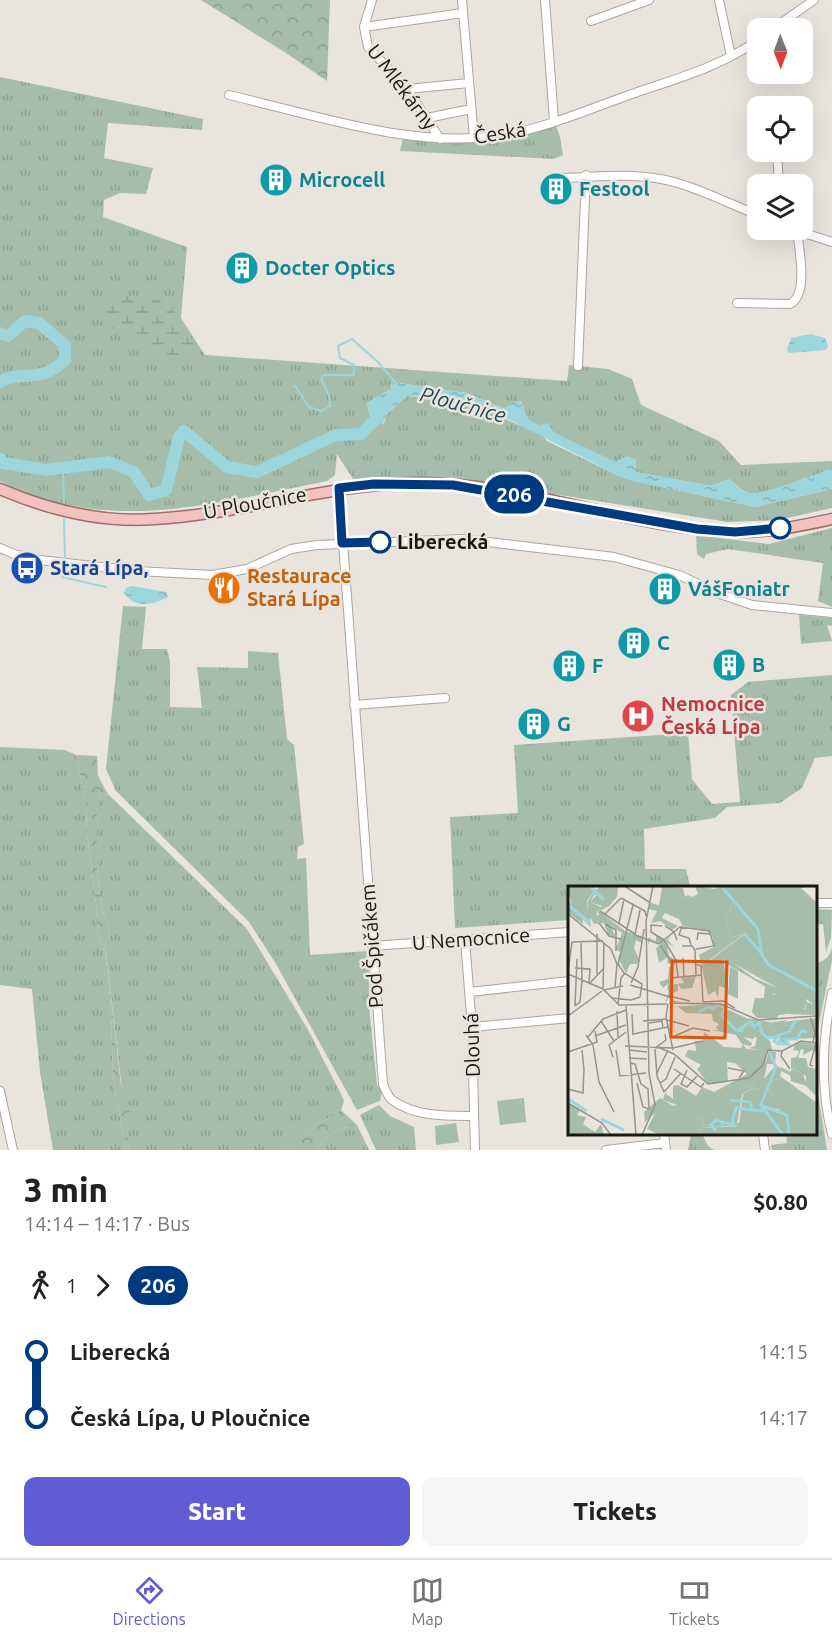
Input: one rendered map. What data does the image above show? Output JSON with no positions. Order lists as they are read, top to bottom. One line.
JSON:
{"streets":{"main road":["U Ploučnice"],"street":["U Mlékárny","Česká","U Nemocnice","Pod Špičákem","Dlouhá"]},"crossings":[["U Mlékárny","Česká"],["U Ploučnice","Pod Špičákem"],["U Nemocnice","Pod Špičákem"],["U Nemocnice","Dlouhá"],["Pod Špičákem","Dlouhá"]],"water":["Ploučnice"],"places":{"building":["Microcell","Festool","Docter Optics","VášFoniatr","C","B","F","G"],"other":["Liberecká"],"bus stop":["Stará Lípa,"],"restaurant":["Restaurace Stará Lípa"],"hospital":["Nemocnice Česká Lípa"]},"lines":["bus line 206"],"north":"bottom","page":{"on_map":"206","heading":["3 min","14:14 – 14:17 · Bus","$0.80"],"legs":["1","206"],"list":[{"name":"Liberecká","value":"14:15"},{"name":"Česká Lípa, U Ploučnice","value":"14:17"}],"buttons":["Start","Tickets"],"tabs":["Directions","Map","Tickets"]}}
